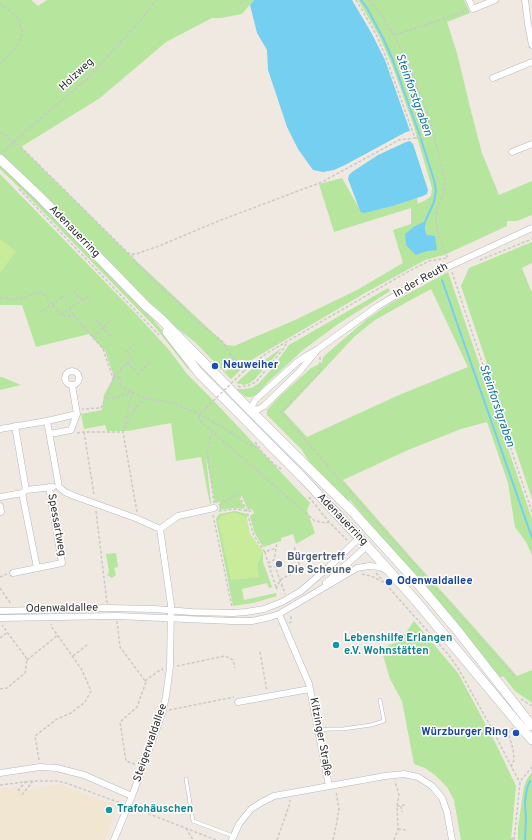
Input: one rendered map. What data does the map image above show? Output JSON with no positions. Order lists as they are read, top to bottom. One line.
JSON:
{"streets":{"main road":["Adenauerring"],"street":["In der Reuth","Spessartweg","Odenwaldallee","Kitzinger Straße","Steigerwaldallee"],"path":["Holzweg"]},"crossings":[["Adenauerring","In der Reuth"],["Adenauerring","Odenwaldallee"],["Odenwaldallee","Kitzinger Straße"],["Odenwaldallee","Steigerwaldallee"]],"water":["Steinforstgraben"],"places":["Neuweiher","Bürgertreff Die Scheune","Odenwaldallee","Lebenshilfe Erlangen e.V. Wohnstätten","Würzburger Ring","Trafohäuschen"]}
